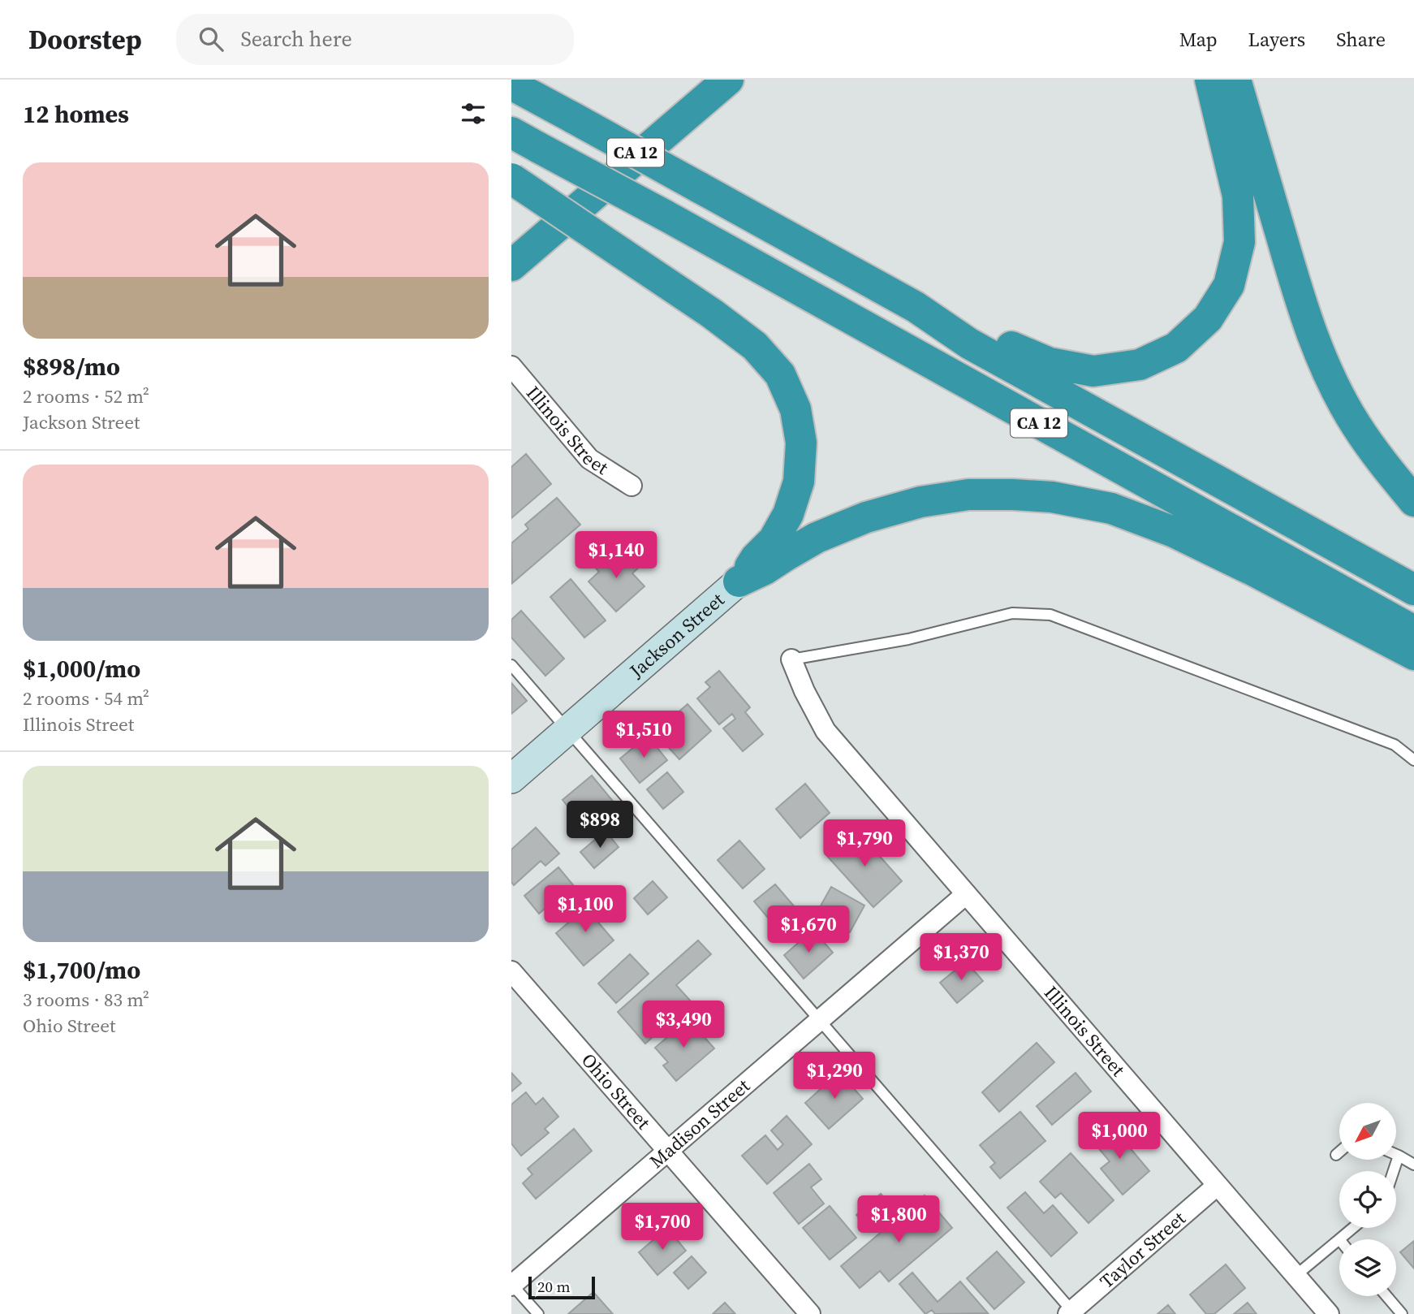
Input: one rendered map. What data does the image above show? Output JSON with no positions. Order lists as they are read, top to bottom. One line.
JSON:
{"streets":{"highway":["CA 12"],"street":["Illinois Street","Jackson Street","Ohio Street","Madison Street","Taylor Street"]},"crossings":[["Illinois Street","Madison Street"],["Illinois Street","Taylor Street"],["Ohio Street","Madison Street"]],"scale_bar":"20 m","north":"bottom left","page":{"header":"Doorstep","search":"Search here","nav":["Map","Layers","Share"],"heading":"12 homes","list":[{"name":"$898/mo","note":"2 rooms · 52 m² · Jackson Street"},{"name":"$1,000/mo","note":"2 rooms · 54 m² · Illinois Street"},{"name":"$1,700/mo","note":"3 rooms · 83 m² · Ohio Street"}],"price":["$1,140","$1,510","$898","$1,790","$1,100","$1,670","$1,370","$3,490","$1,290","$1,000","$1,800","$1,700"],"scale":"20 m"}}
